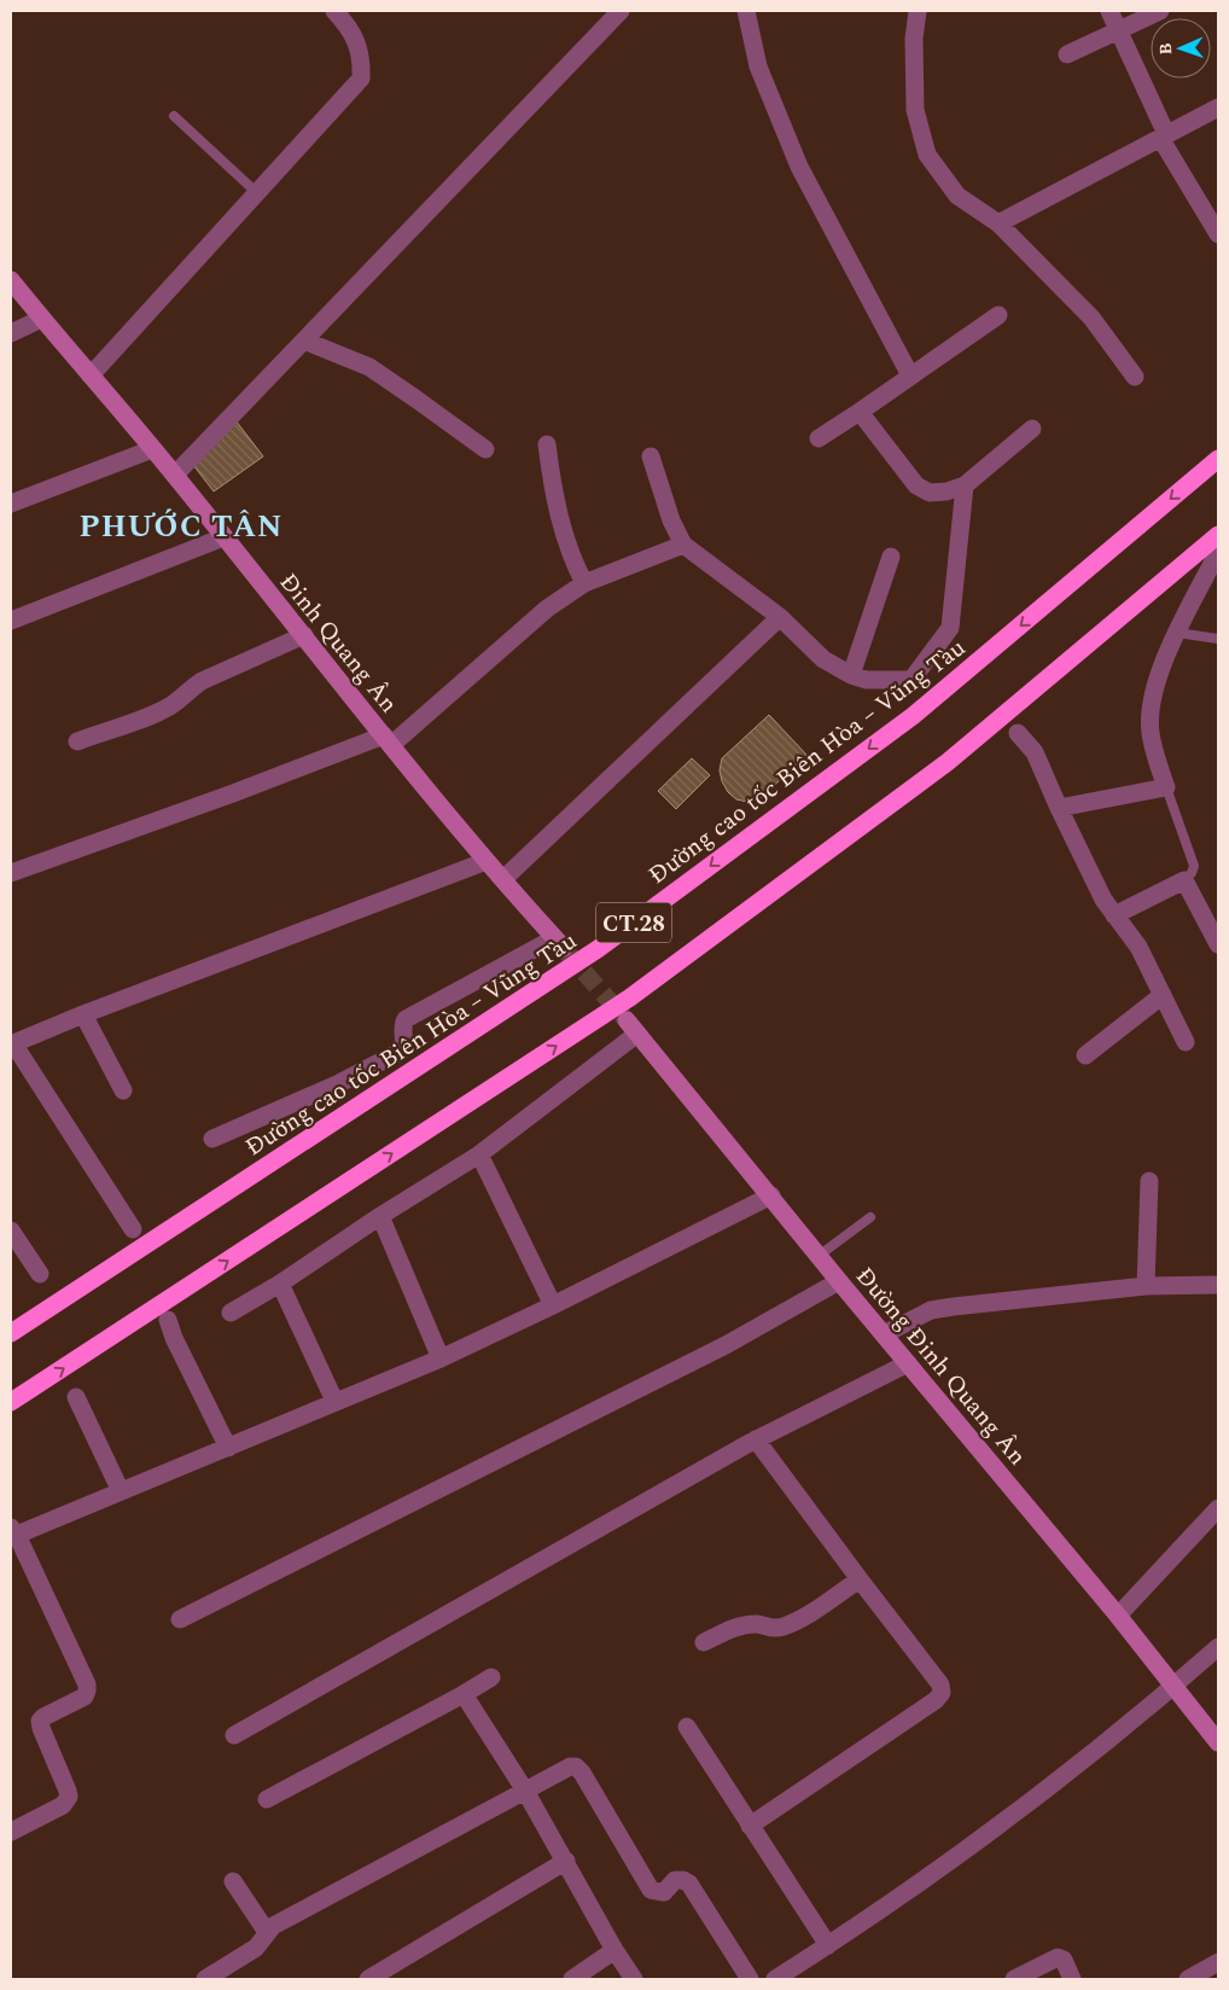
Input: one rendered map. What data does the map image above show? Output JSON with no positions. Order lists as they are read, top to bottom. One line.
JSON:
{"streets":{"highway":["Đường cao tốc Biên Hòa – Vũng Tàu","CT.28"],"street":["Đinh Quang Ân","Đường Đinh Quang Ân"]},"districts":["PHƯỚC TÂN"],"north":"left"}
